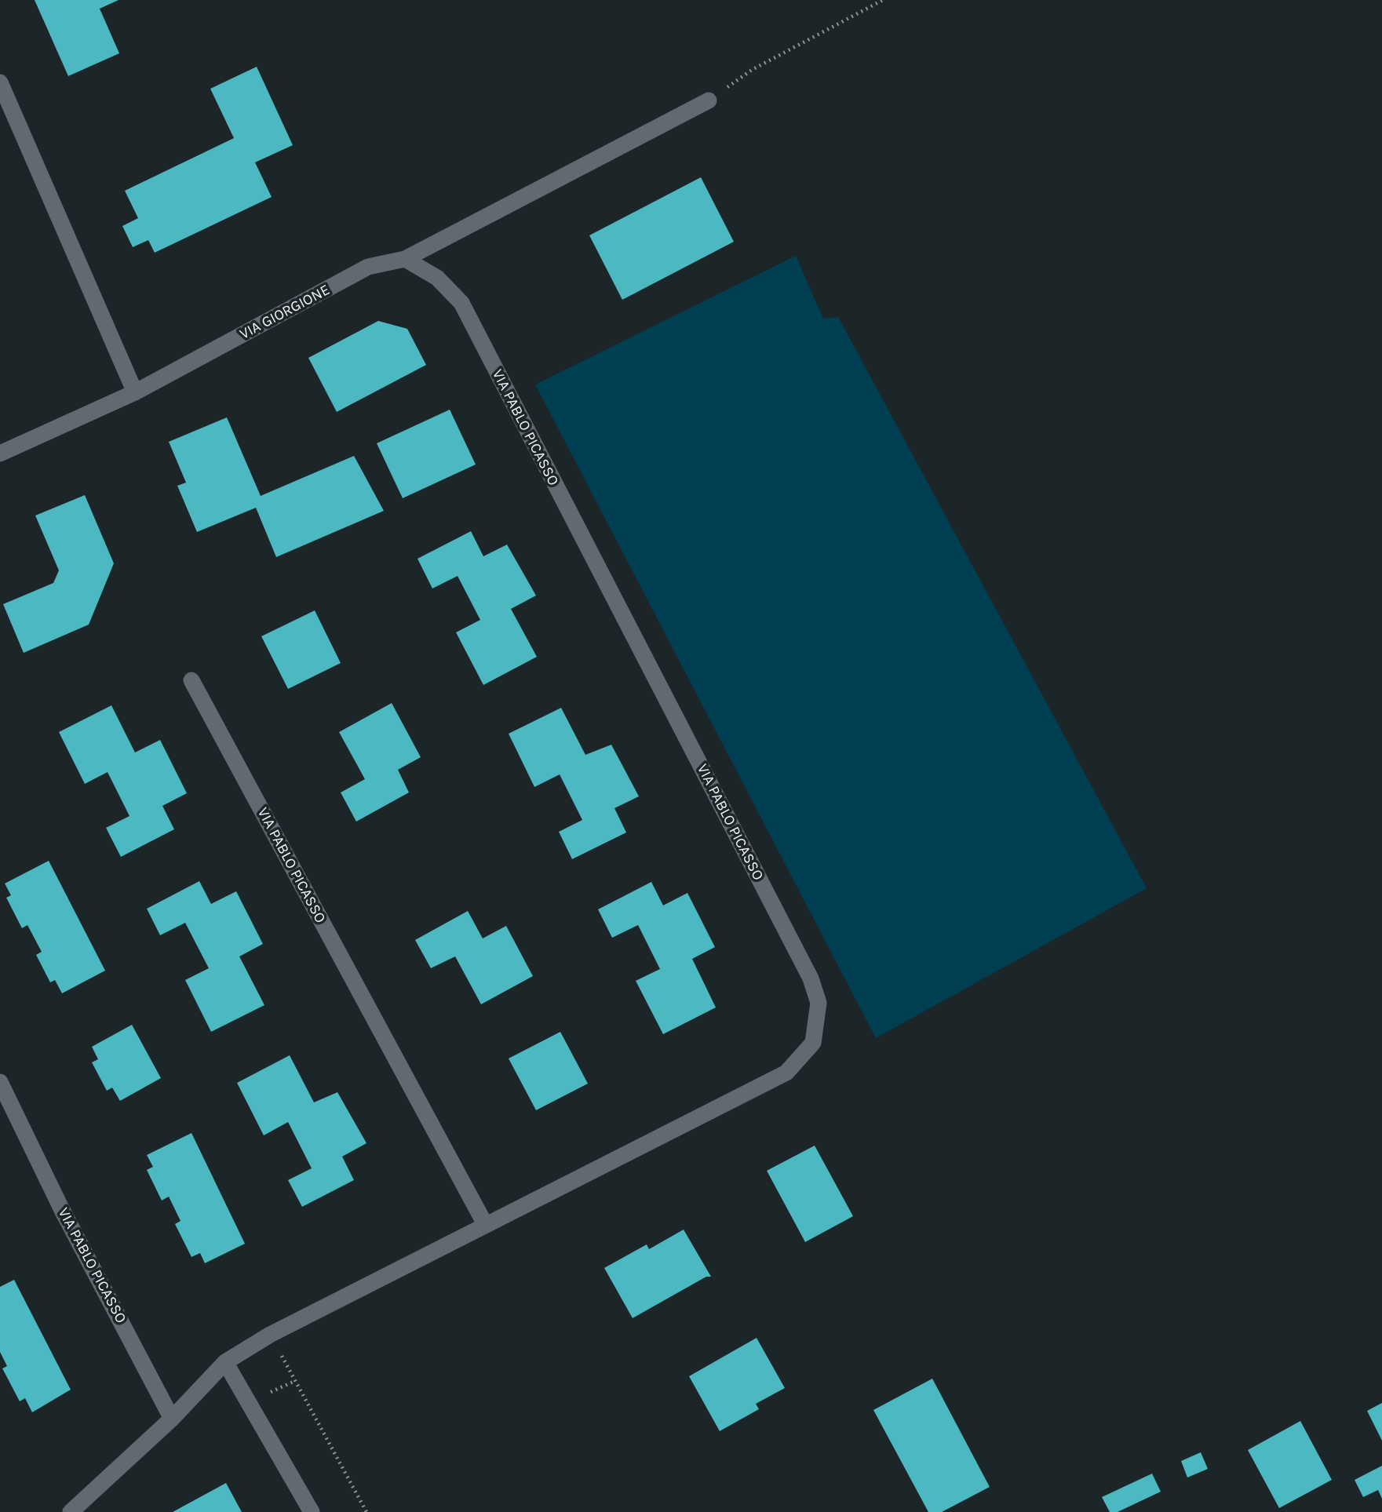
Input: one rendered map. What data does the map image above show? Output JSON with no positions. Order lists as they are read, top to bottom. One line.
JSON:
{"streets":{"street":["VIA GIORGIONE","VIA PABLO PICASSO"]},"crossings":[["VIA GIORGIONE","VIA PABLO PICASSO"]]}
